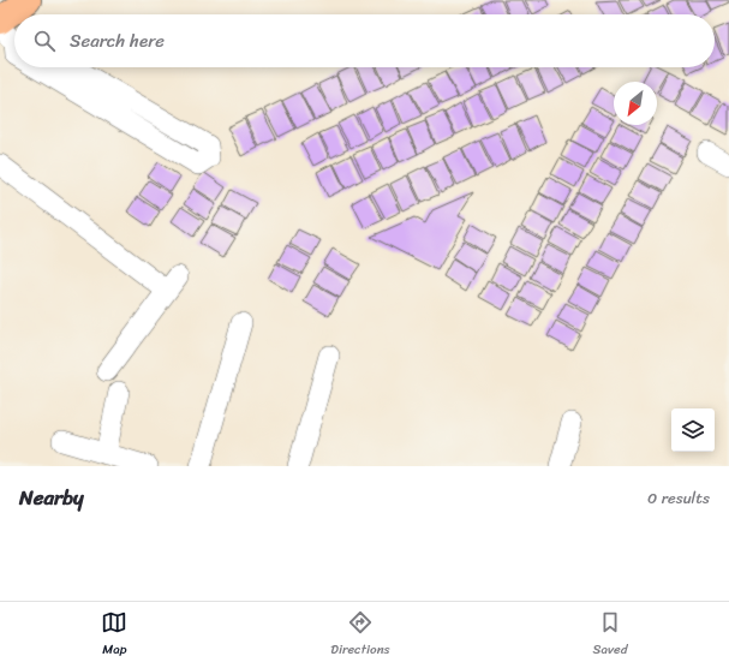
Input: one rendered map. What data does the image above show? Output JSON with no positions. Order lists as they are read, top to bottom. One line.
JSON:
{"north":"bottom left","page":{"search":"Search here","heading":["Nearby","0 results"],"nav":["Map","Directions","Saved"]}}
